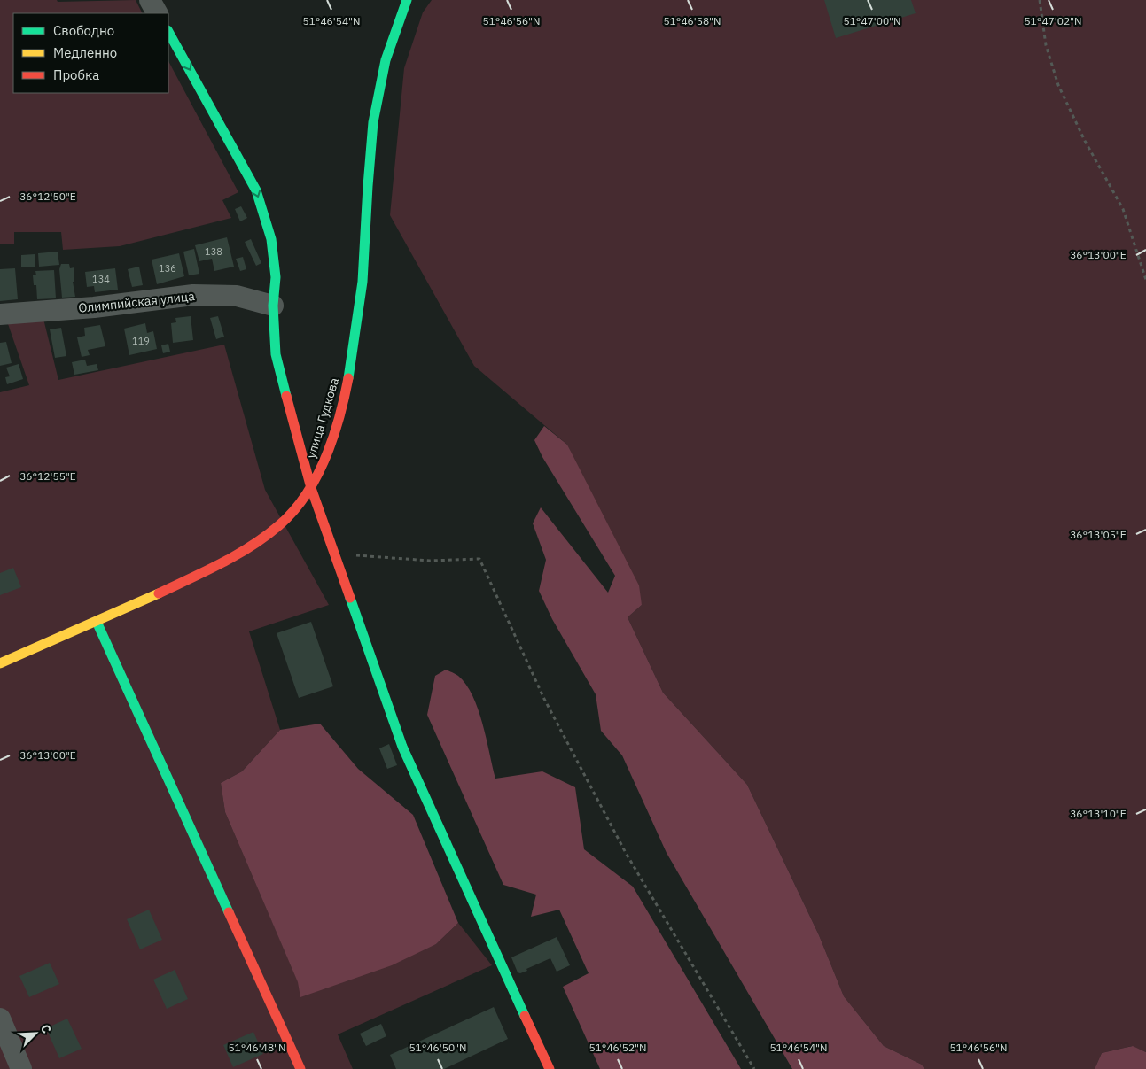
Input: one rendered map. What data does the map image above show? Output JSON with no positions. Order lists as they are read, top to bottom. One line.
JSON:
{"streets":{"street":["Олимпийская улица","улица Гудкова"]},"house_numbers":["138","136","134","119"],"legend":["Свободно","Медленно","Пробка"],"north":"top right","coordinates":["51°46'54\"N","51°46'56\"N","51°46'58\"N","51°47'02\"N","51°47'00\"N","36°12'50\"E","36°13'00\"E","36°12'55\"E","36°13'05\"E","36°13'10\"E","51°46'48\"N","51°46'50\"N","51°46'52\"N"]}
